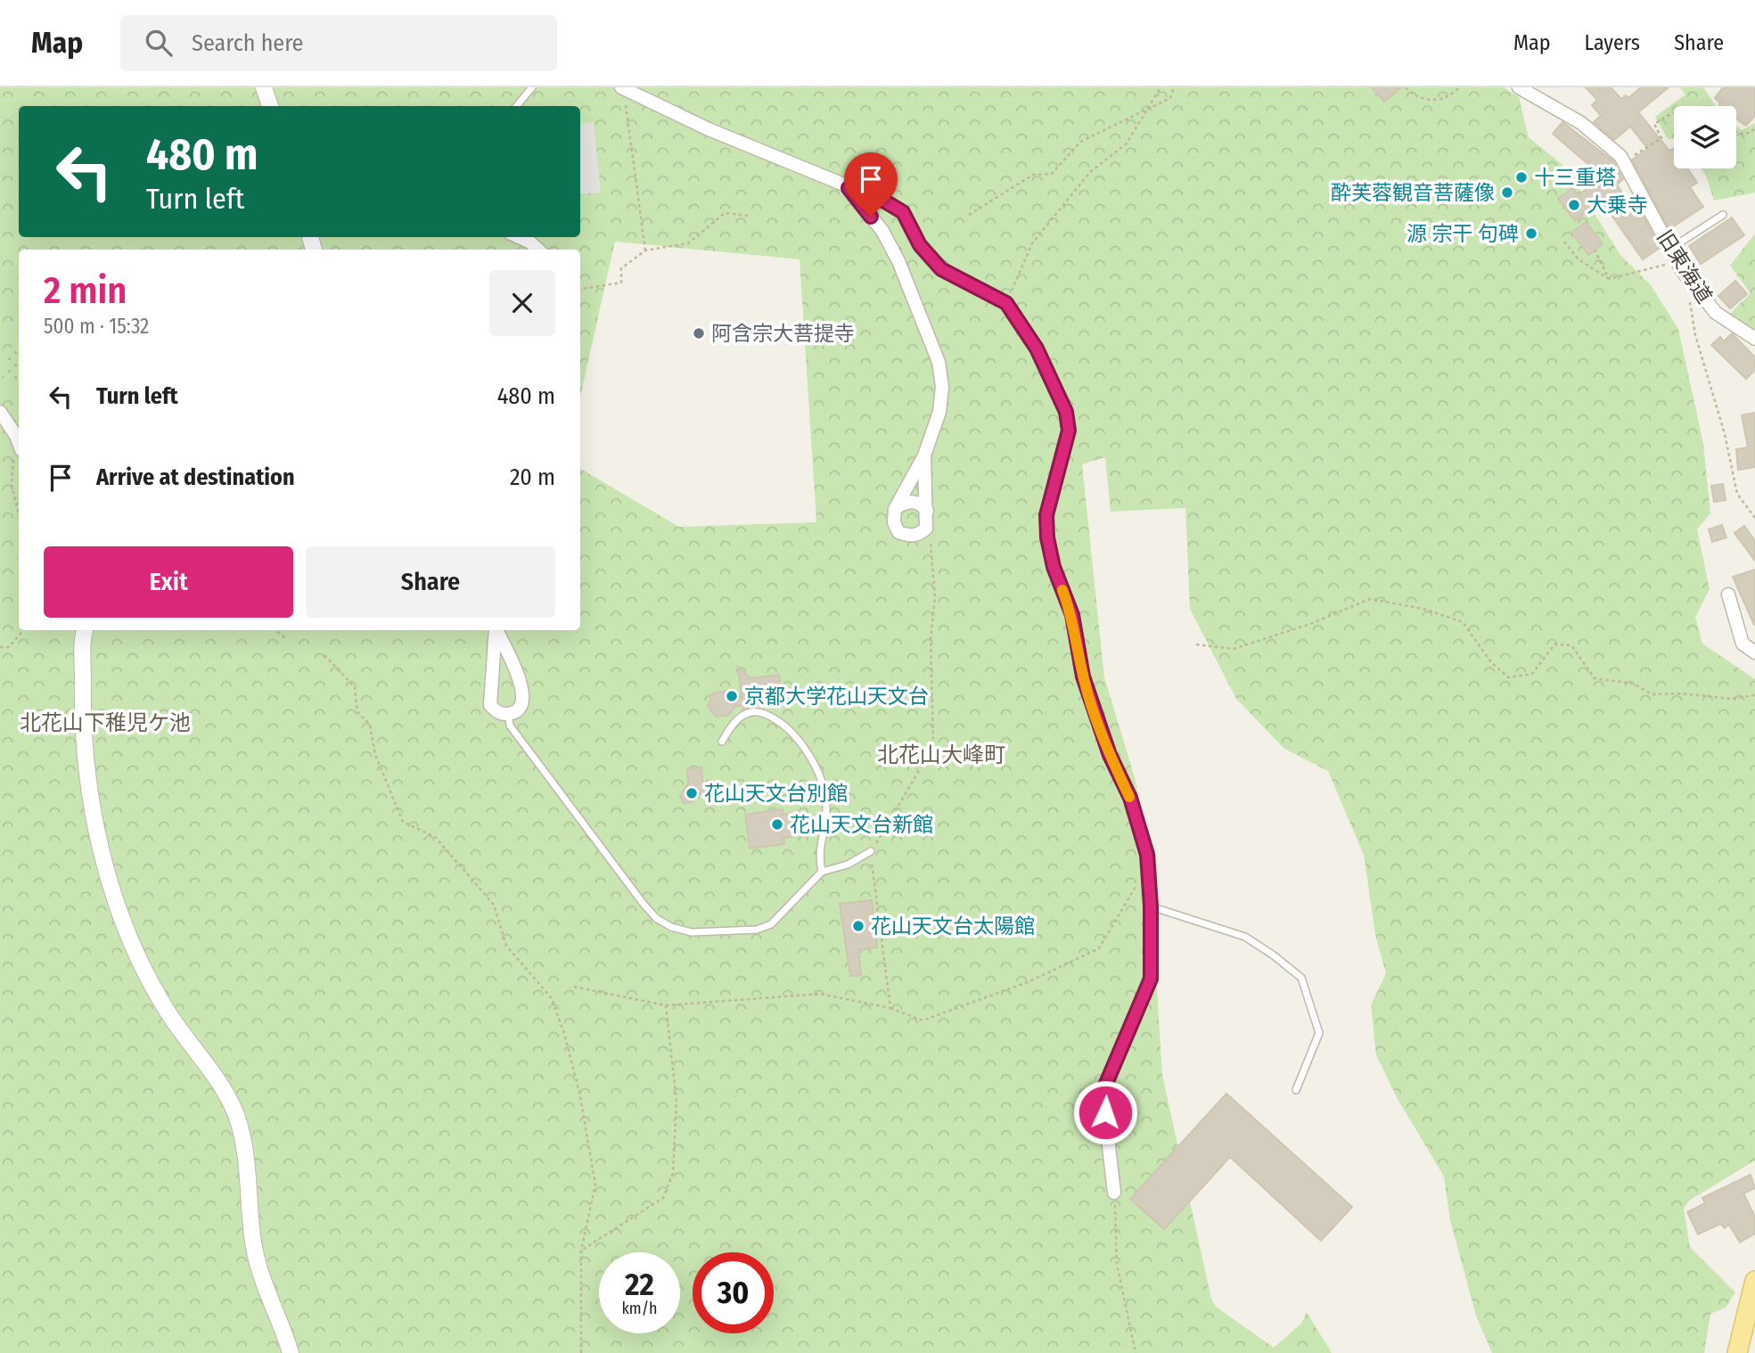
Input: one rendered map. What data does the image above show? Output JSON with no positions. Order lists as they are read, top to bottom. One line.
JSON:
{"streets":{"street":["旧東海道"]},"districts":["北花山下稚児ケ池","北花山大峰町"],"places":["十三重塔","酔芙蓉観音菩薩像","大乗寺","源 宗干 句碑","阿含宗大菩提寺","京都大学花山天文台","花山天文台別館","花山天文台新館","花山天文台太陽館"],"page":{"header":"Map","search":"Search here","nav":["Map","Layers","Share"],"turn":["480 m","Turn left"],"heading":["2 min","500 m · 15:32"],"list":[{"name":"Turn left","value":"480 m"},{"name":"Arrive at destination","value":"20 m"}],"buttons":["Exit","Share"],"speed":"22 km/h","limit":"30"}}
